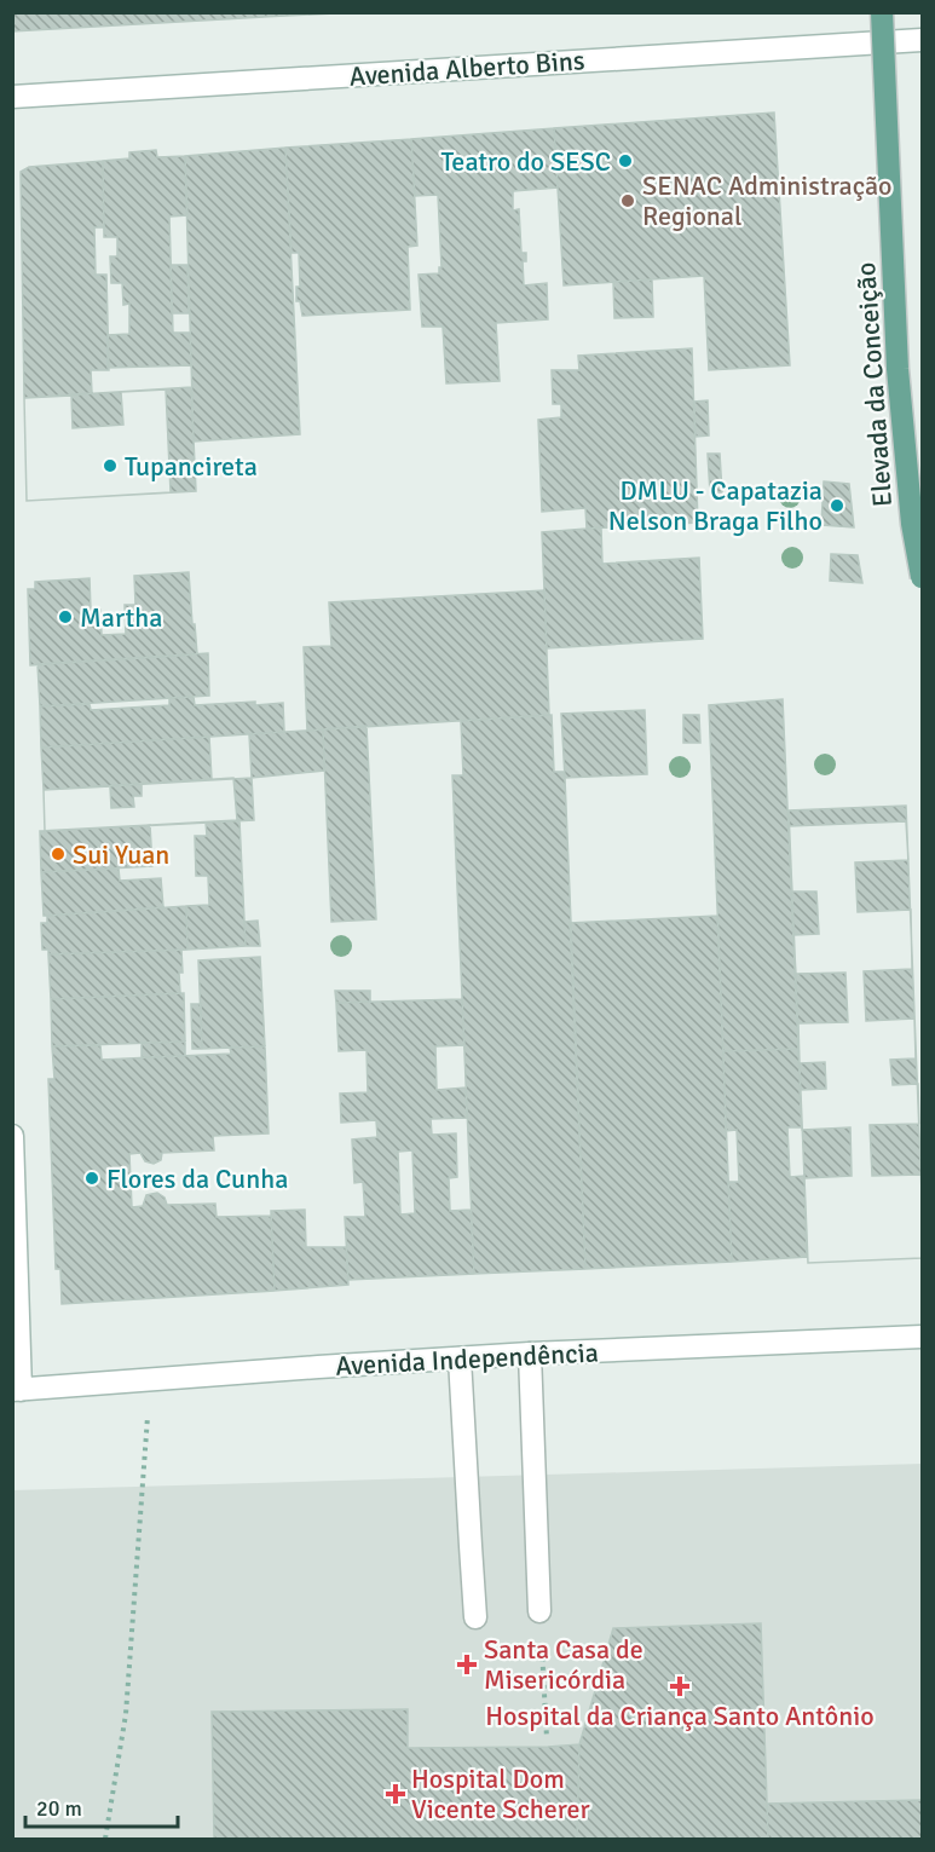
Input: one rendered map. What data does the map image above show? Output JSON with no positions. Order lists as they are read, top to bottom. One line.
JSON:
{"streets":{"main road":["Avenida Alberto Bins","Elevada da Conceição","Avenida Independência"]},"places":{"other":["Teatro do SESC","SENAC Administração Regional","Tupancireta","DMLU - Capatazia Nelson Braga Filho","Martha","Sui Yuan","Flores da Cunha"],"health":["Santa Casa de Misericórdia","Hospital da Criança Santo Antônio","Hospital Dom Vicente Scherer"]},"scale_bar":"20 m"}
